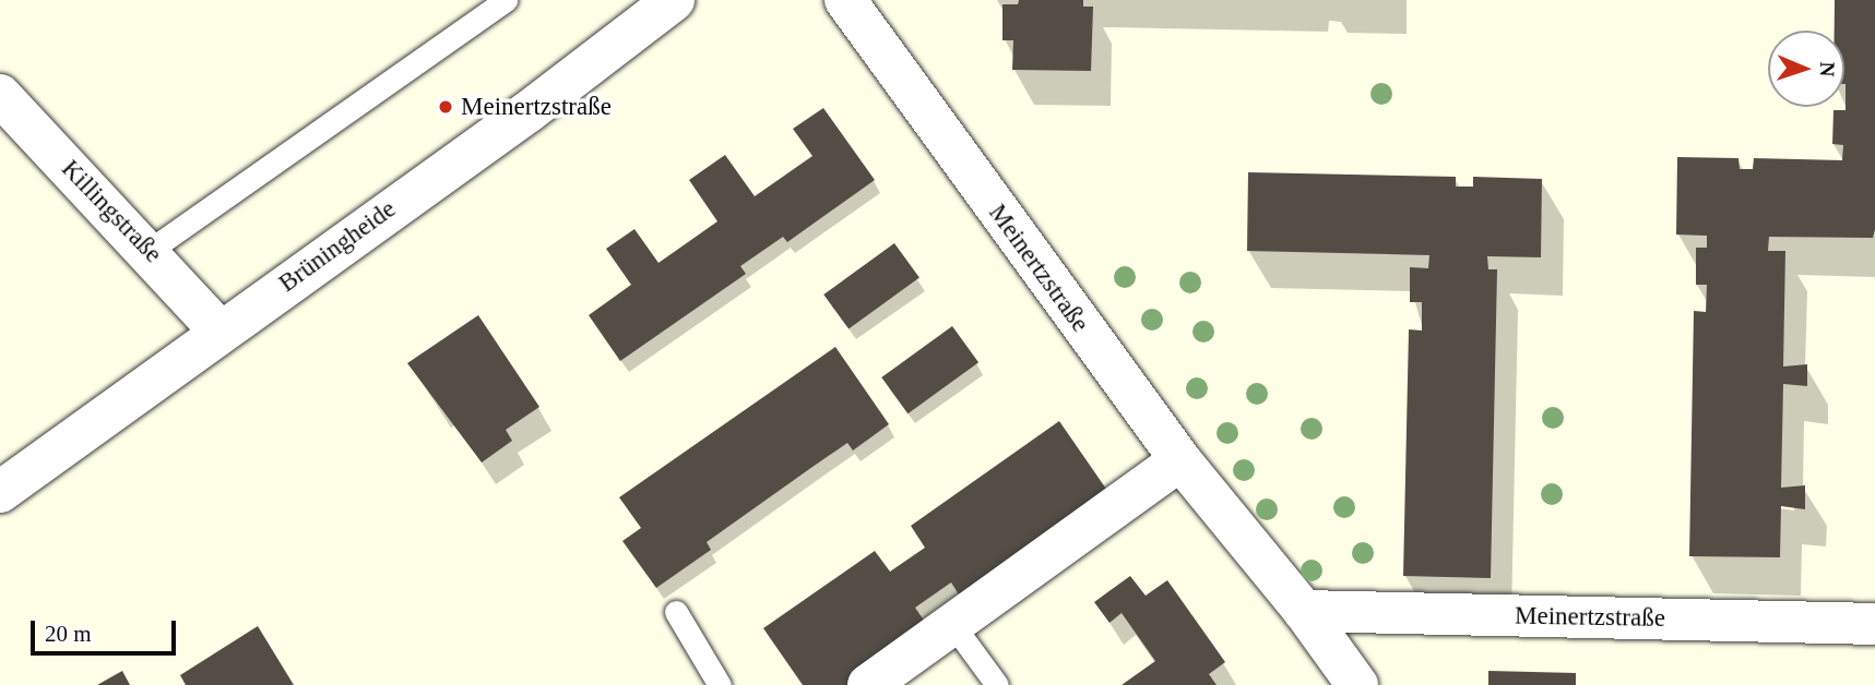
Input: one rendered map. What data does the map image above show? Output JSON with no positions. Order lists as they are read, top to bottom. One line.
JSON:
{"streets":{"street":["Killingstraße","Brüningheide","Meinertzstraße"]},"crossings":[["Killingstraße","Brüningheide"]],"places":["Meinertzstraße"],"scale_bar":"20 m","north":"right"}
